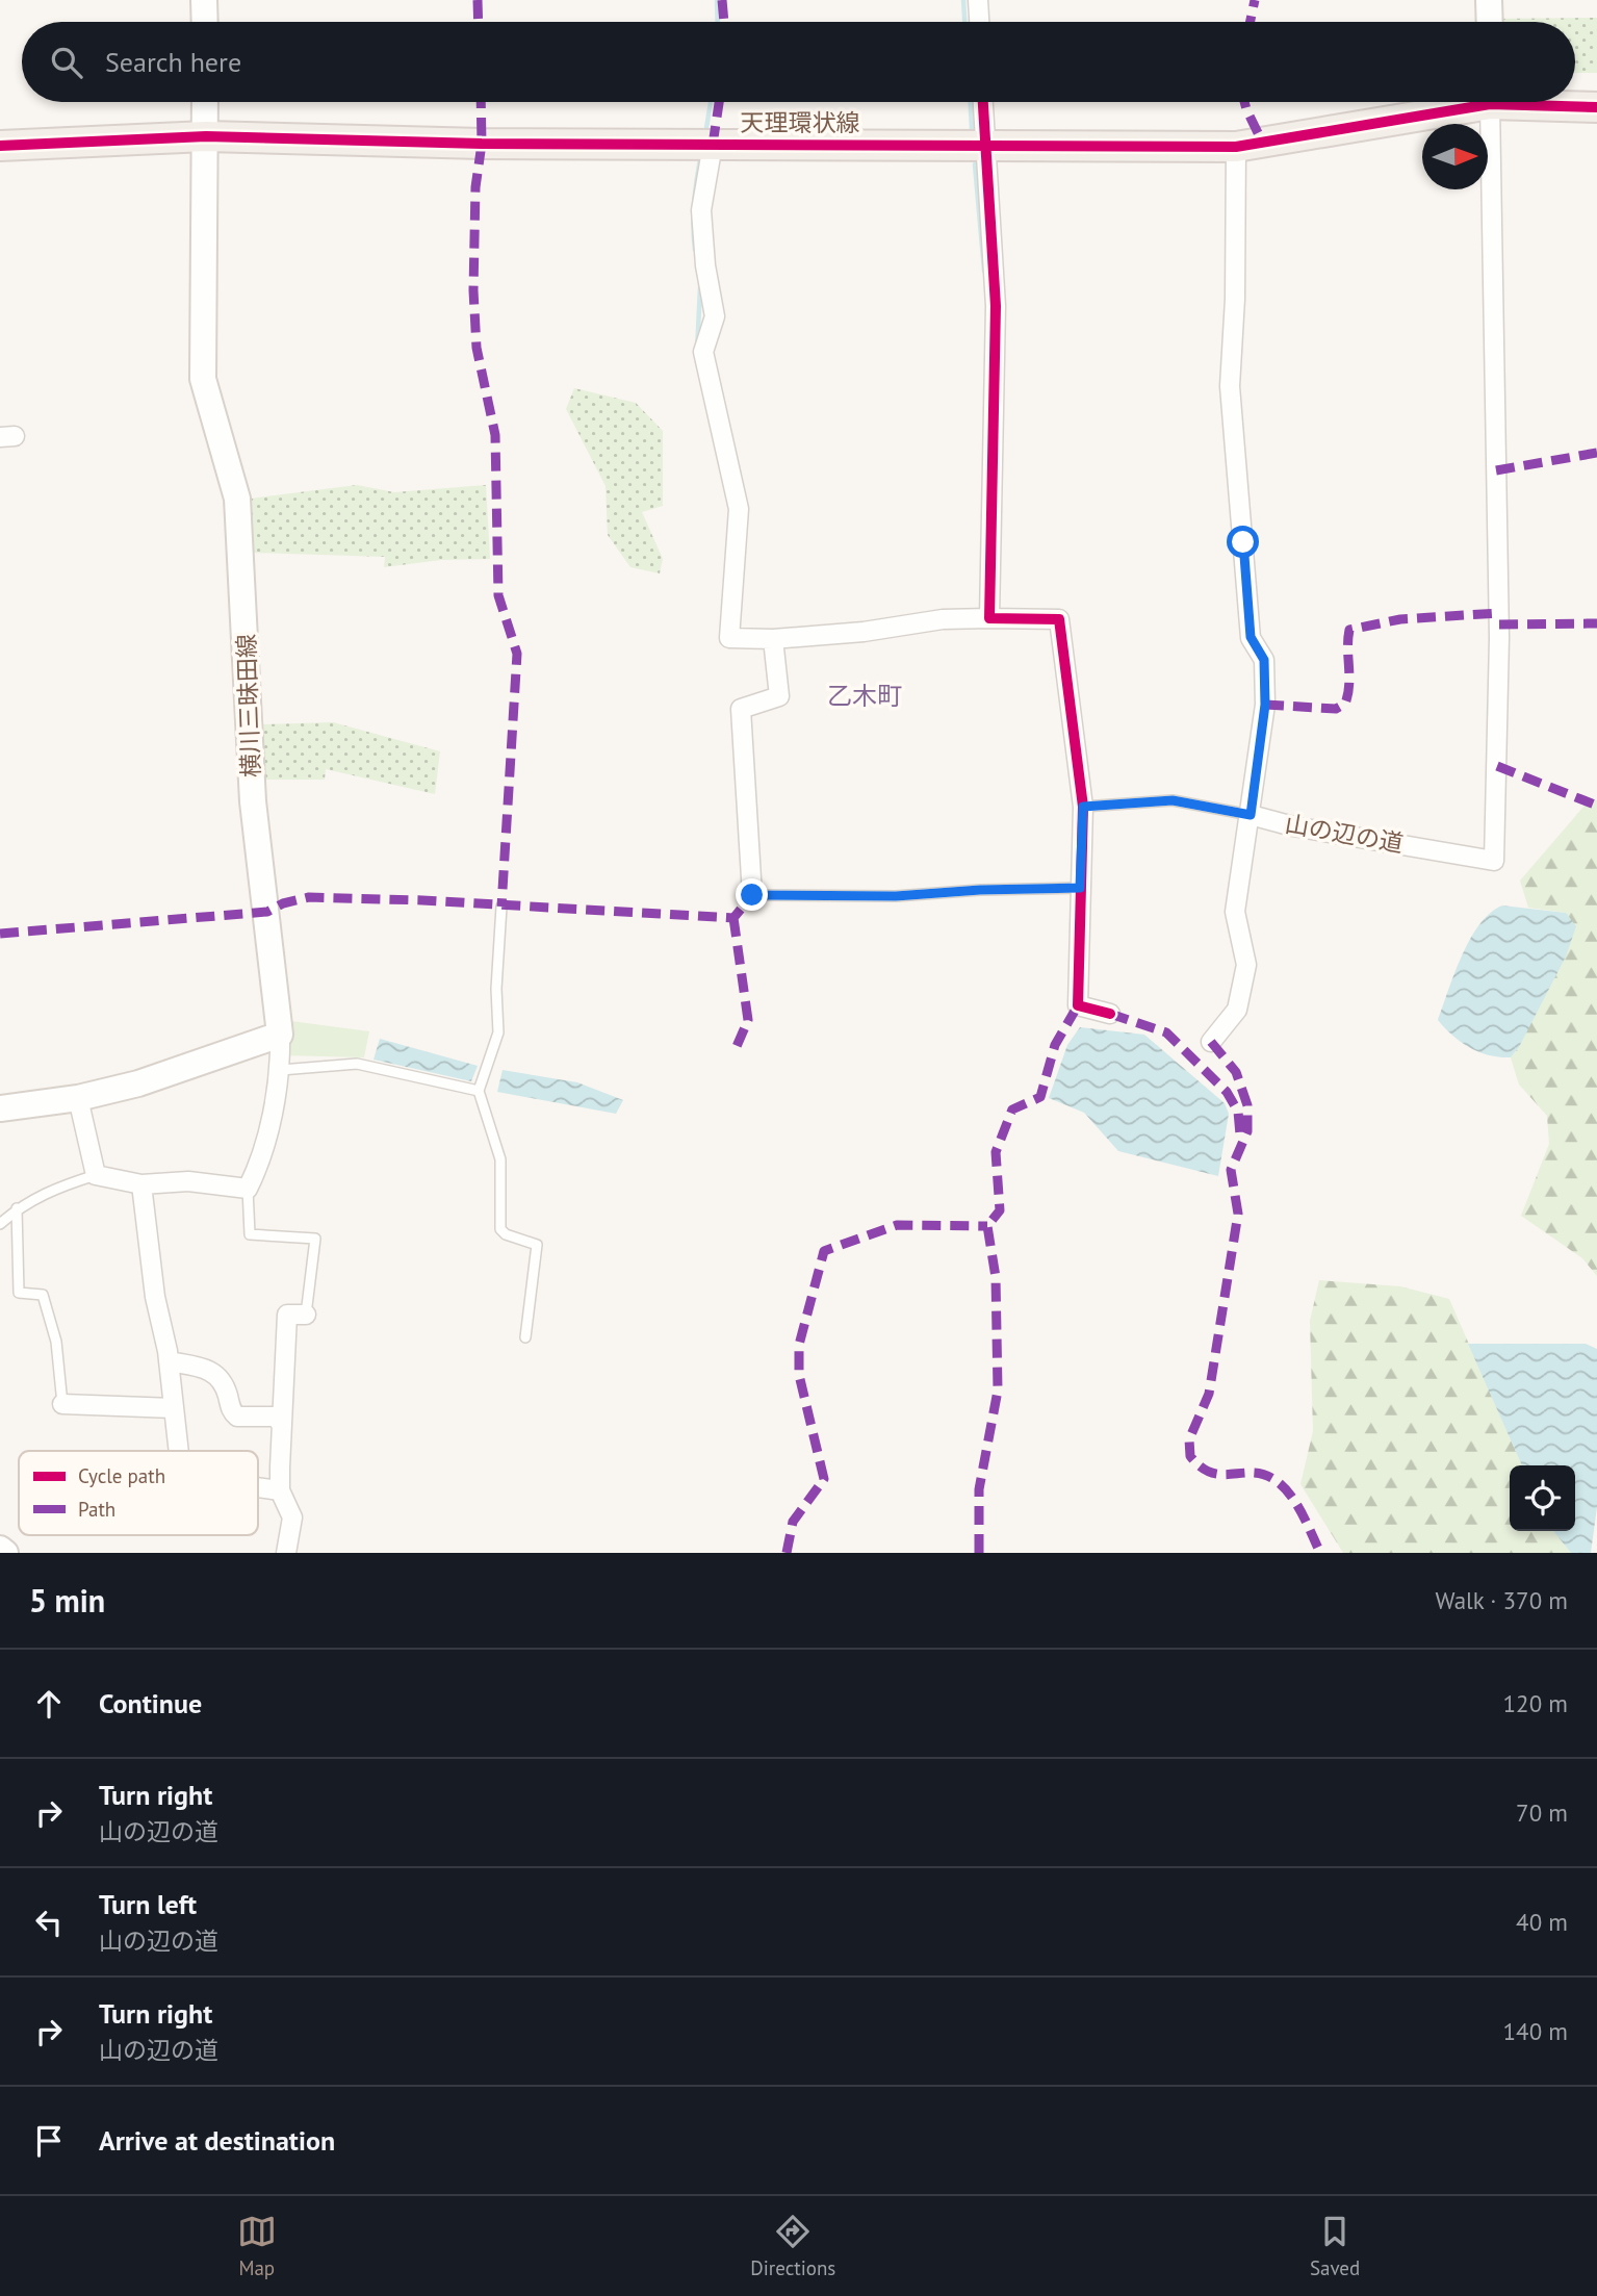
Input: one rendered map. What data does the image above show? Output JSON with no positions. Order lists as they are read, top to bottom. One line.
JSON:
{"streets":{"main road":["天理環状線","横川三昧田線"],"street":["山の辺の道"]},"crossings":[["天理環状線","横川三昧田線"]],"districts":["乙木町"],"legend":["Cycle path","Path"],"north":"right","page":{"search":"Search here","heading":["5 min","Walk · 370 m"],"list":[["Continue","120 m"],["Turn right","山の辺の道","70 m"],["Turn left","山の辺の道","40 m"],["Turn right","山の辺の道","140 m"],"Arrive at destination"],"nav":["Map","Directions","Saved"]}}
